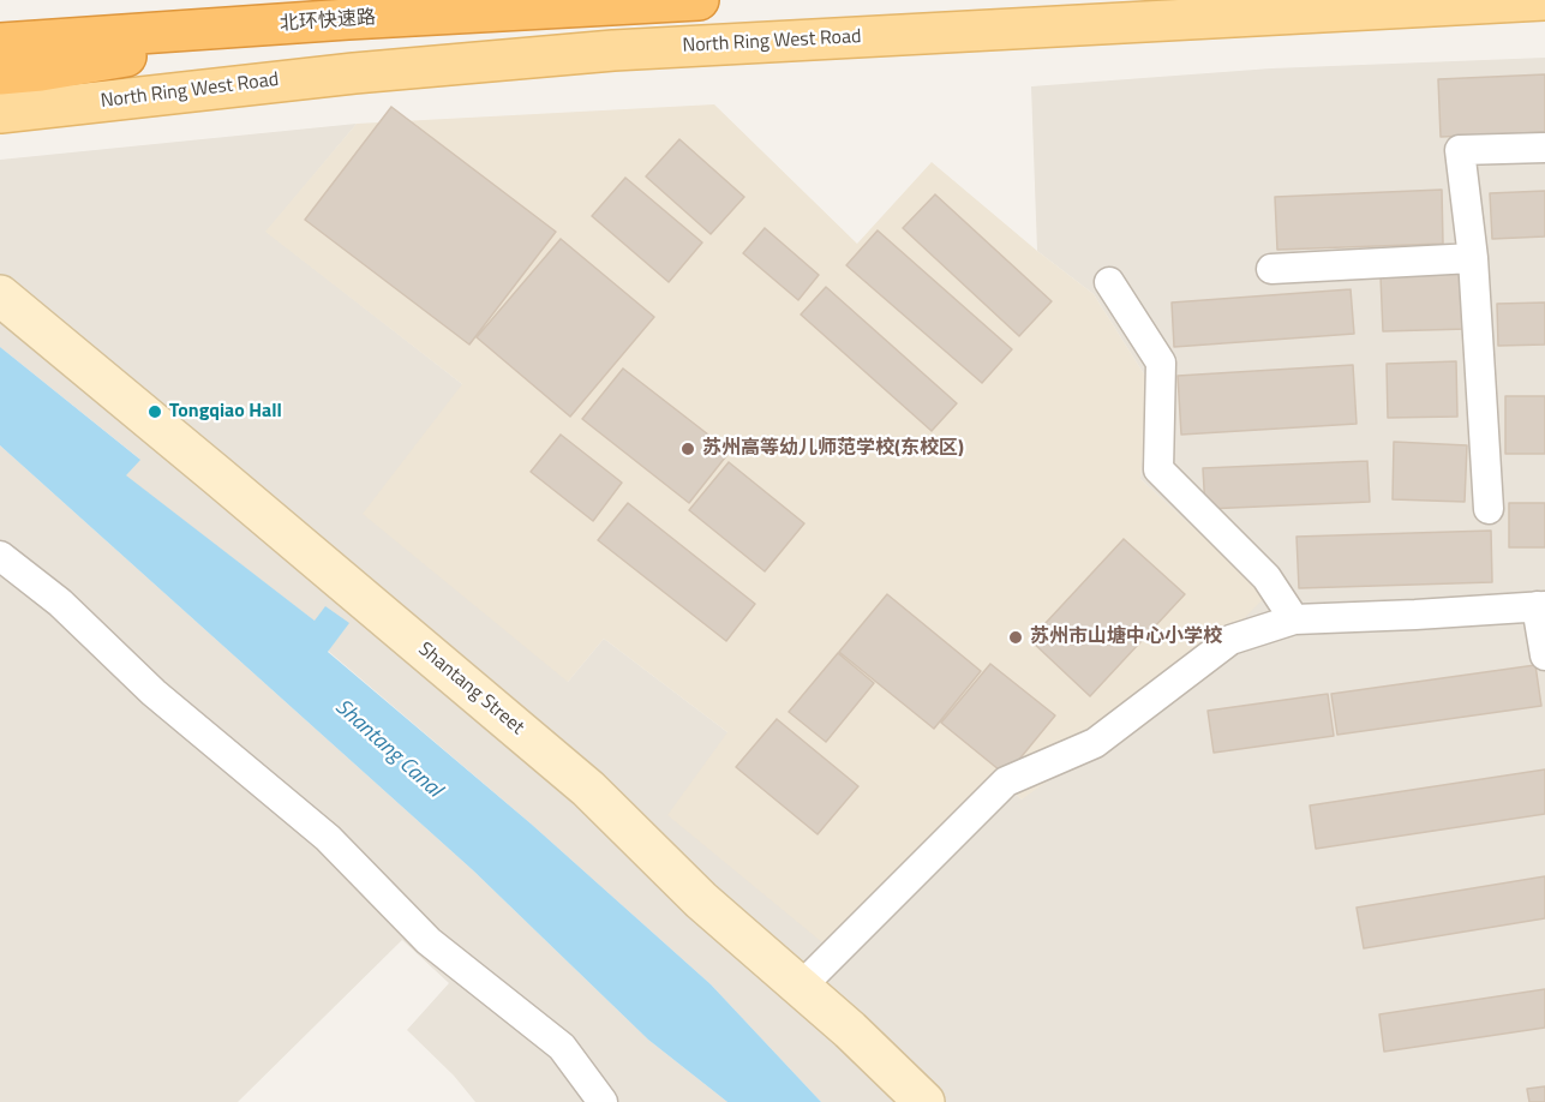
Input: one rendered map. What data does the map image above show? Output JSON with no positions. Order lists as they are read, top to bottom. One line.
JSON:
{"streets":{"highway":["北环快速路"],"main road":["North Ring West Road"],"street":["Shantang Street"]},"water":["Shantang Canal"],"places":["Tongqiao Hall","苏州高等幼儿师范学校(东校区)","苏州市山塘中心小学校"]}
